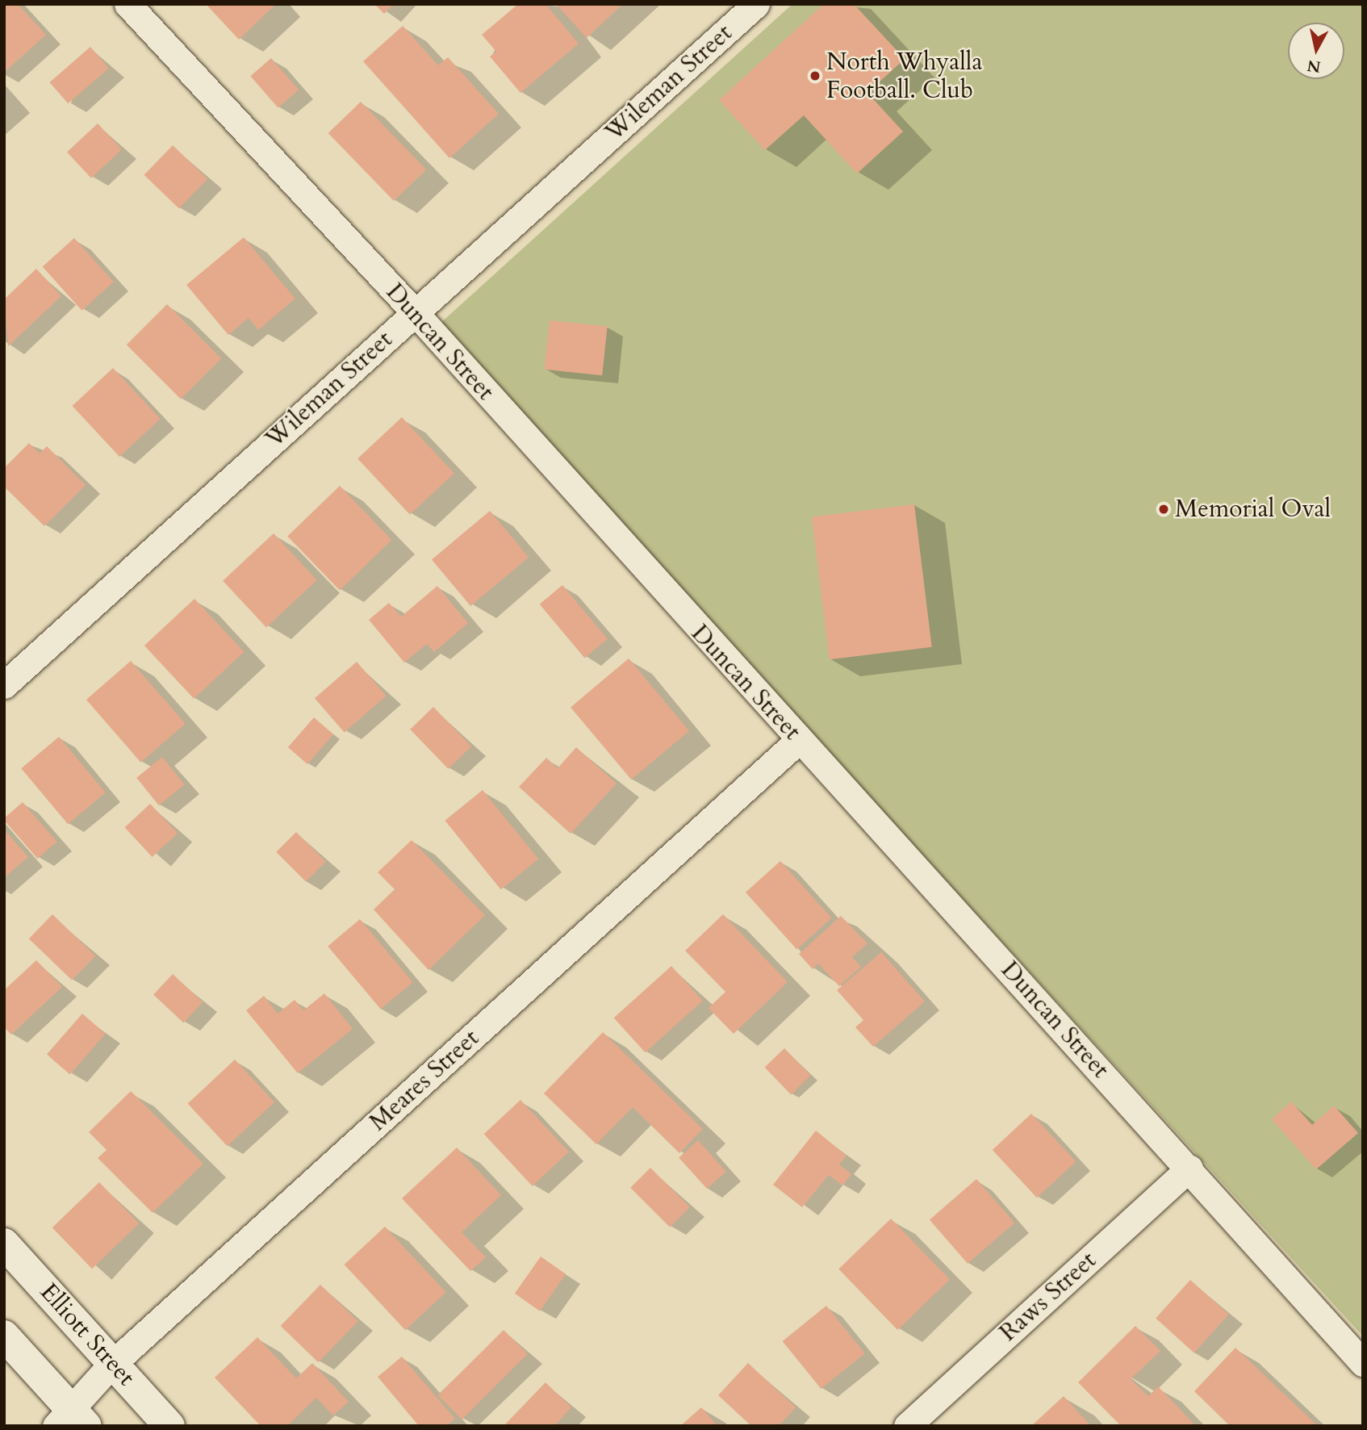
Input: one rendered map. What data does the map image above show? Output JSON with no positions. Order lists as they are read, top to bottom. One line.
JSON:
{"streets":{"main road":["Elliott Street"],"street":["Wileman Street","Duncan Street","Meares Street","Raws Street"]},"crossings":[["Wileman Street","Duncan Street"],["Duncan Street","Meares Street"],["Duncan Street","Raws Street"],["Meares Street","Elliott Street"]],"places":["North Whyalla Football. Club","Memorial Oval"],"north":"bottom"}
